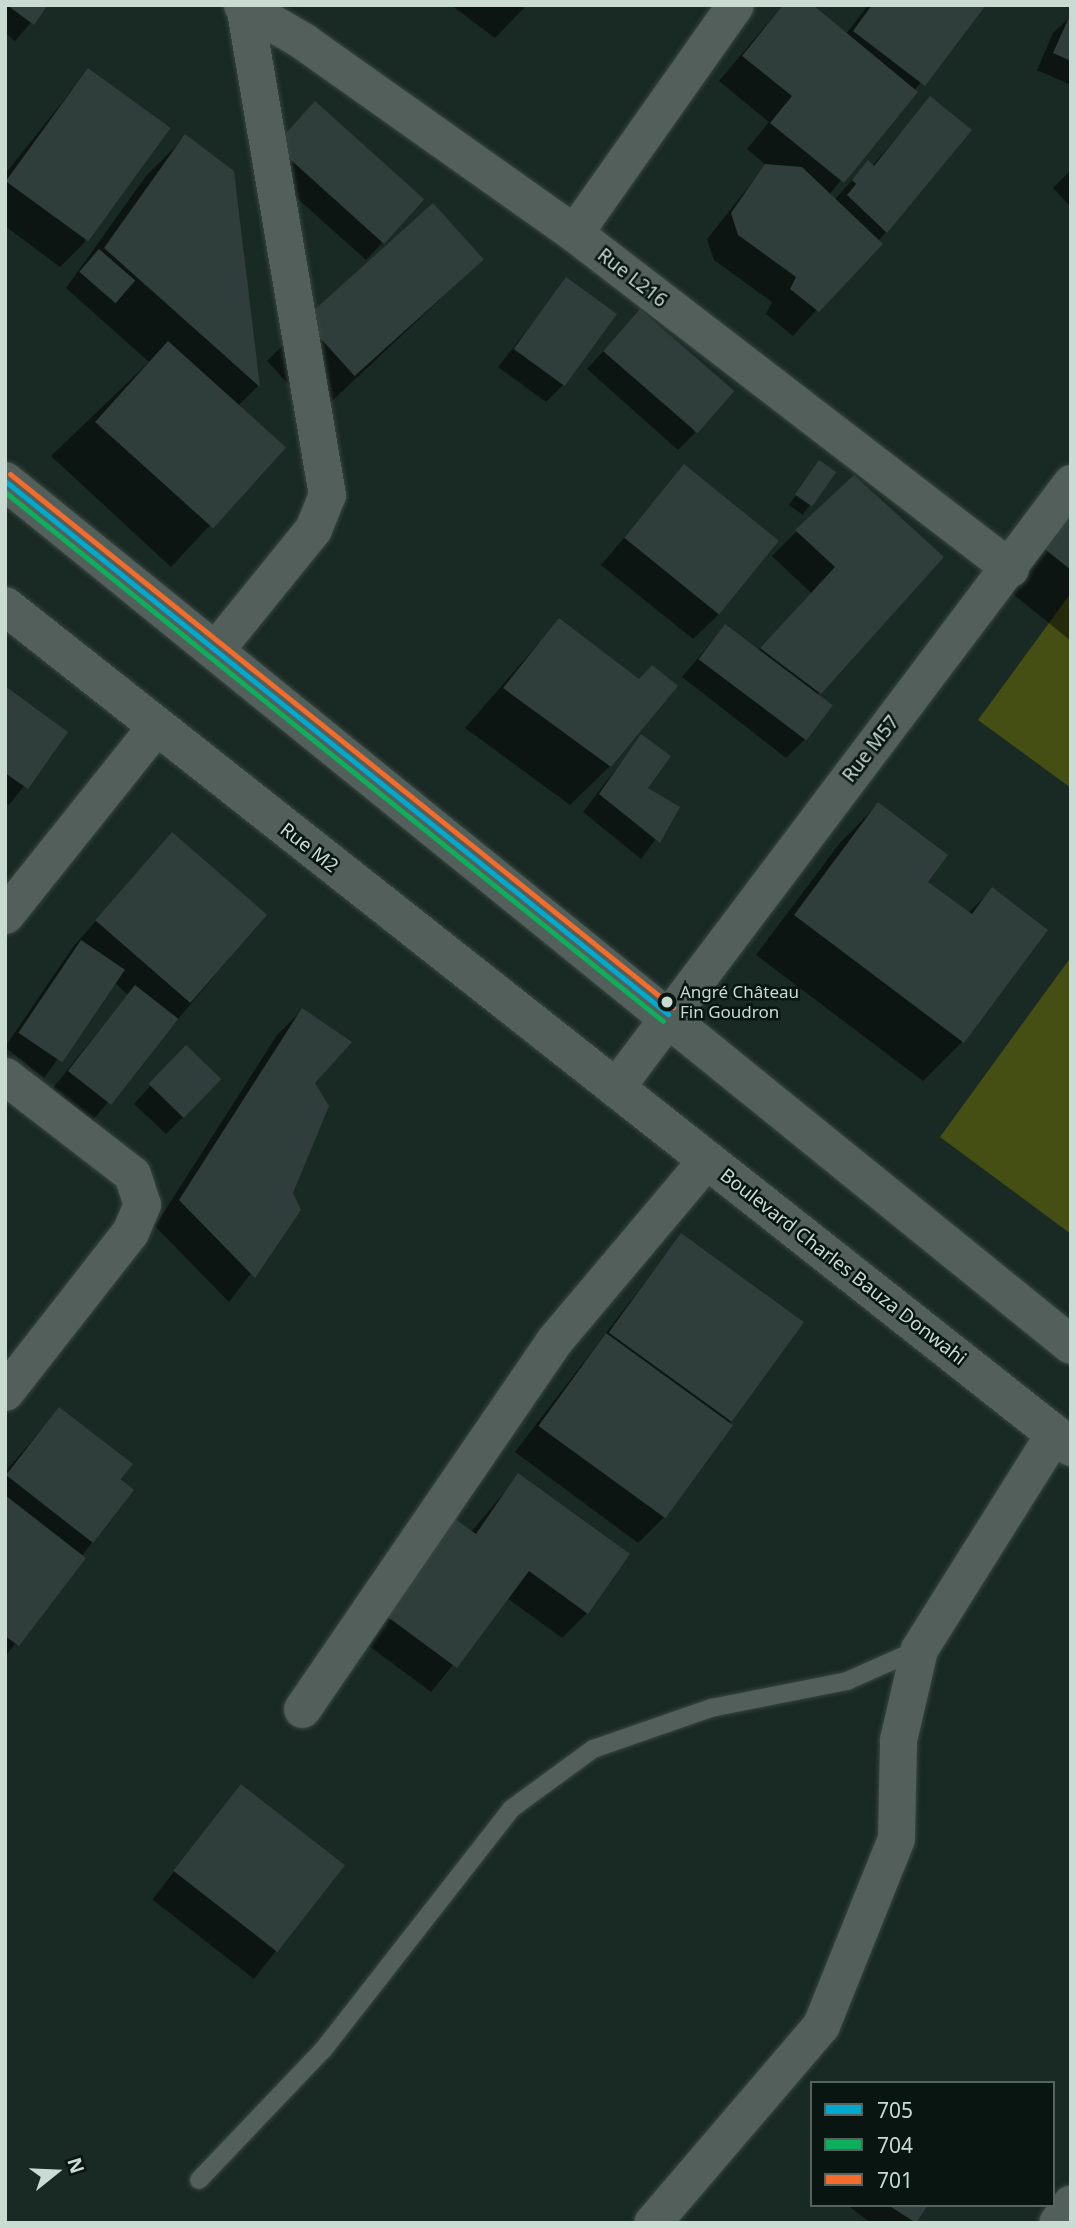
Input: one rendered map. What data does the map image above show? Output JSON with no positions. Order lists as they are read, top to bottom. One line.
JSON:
{"streets":{"main road":["Rue M2","Boulevard Charles Bauza Donwahi"],"street":["Rue L216","Rue M57"]},"crossings":[["Rue L216","Rue M57"],["Rue M57","Rue M2"],["Rue M57","Boulevard Charles Bauza Donwahi"],["Rue M2","Boulevard Charles Bauza Donwahi"]],"places":["Angré Château Fin Goudron"],"lines":["transit line 701","transit line 705","transit line 704"],"legend":["705","704","701"],"north":"right"}
